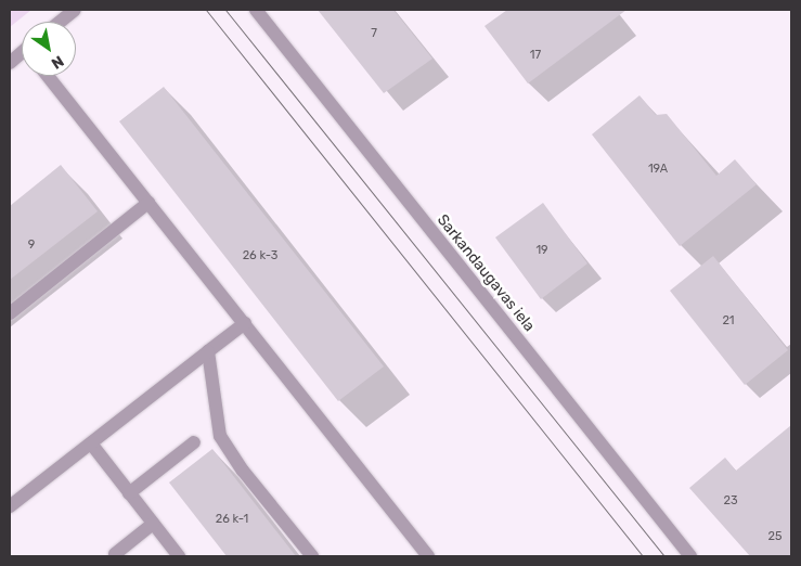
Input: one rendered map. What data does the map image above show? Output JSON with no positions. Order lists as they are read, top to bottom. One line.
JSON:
{"streets":{"street":["Sarkandaugavas iela"]},"house_numbers":["7","17","19A","9","19","26 k-3","21","23","26 k-1","25"],"north":"bottom right"}
